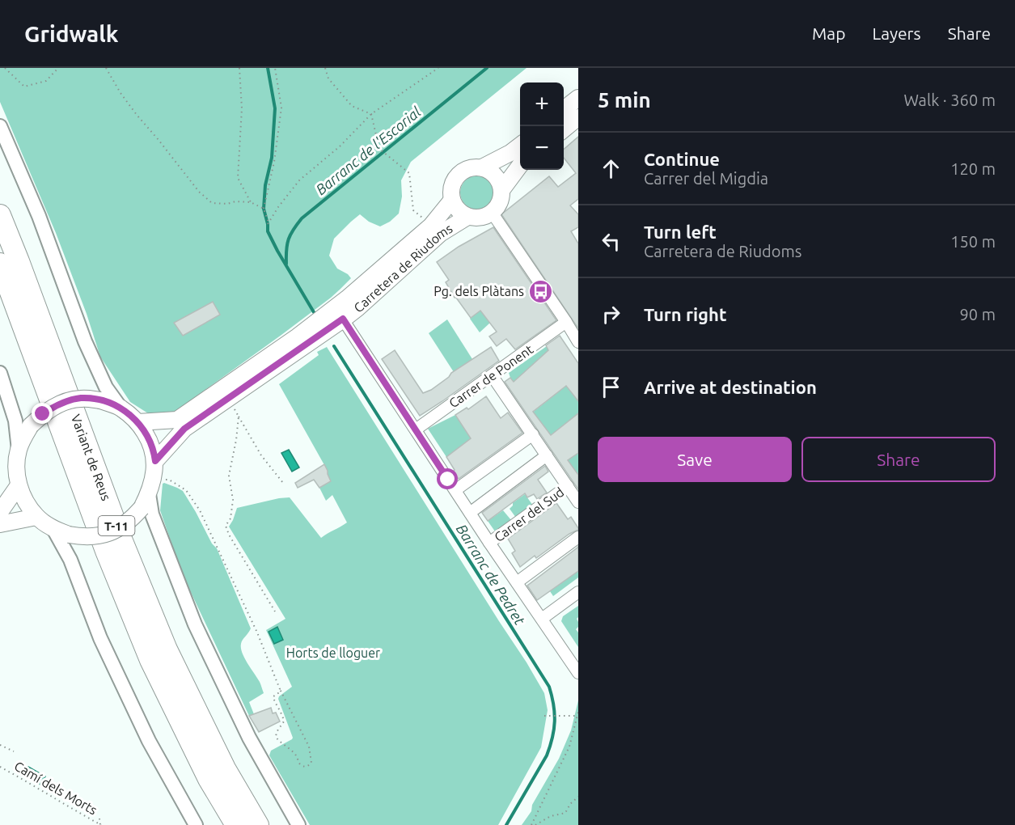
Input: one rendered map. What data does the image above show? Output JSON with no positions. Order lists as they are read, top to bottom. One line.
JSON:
{"streets":{"highway":["Variant de Reus","T-11"],"main road":["Carretera de Riudoms"],"street":["Carrer de Ponent","Carrer del Sud"],"path":["Camí dels Morts"]},"water":["Barranc de l'Escorial","Barranc de Pedret"],"parks":["Horts de lloguer"],"places":{"bus stop":["Pg. dels Plàtans"]},"page":{"header":"Gridwalk","nav":["Map","Layers","Share"],"heading":["5 min","Walk · 360 m"],"map_buttons":["+","−"],"list":[["Continue","Carrer del Migdia","120 m"],["Turn left","Carretera de Riudoms","150 m"],["Turn right","90 m"],"Arrive at destination"],"buttons":["Save","Share"]}}
